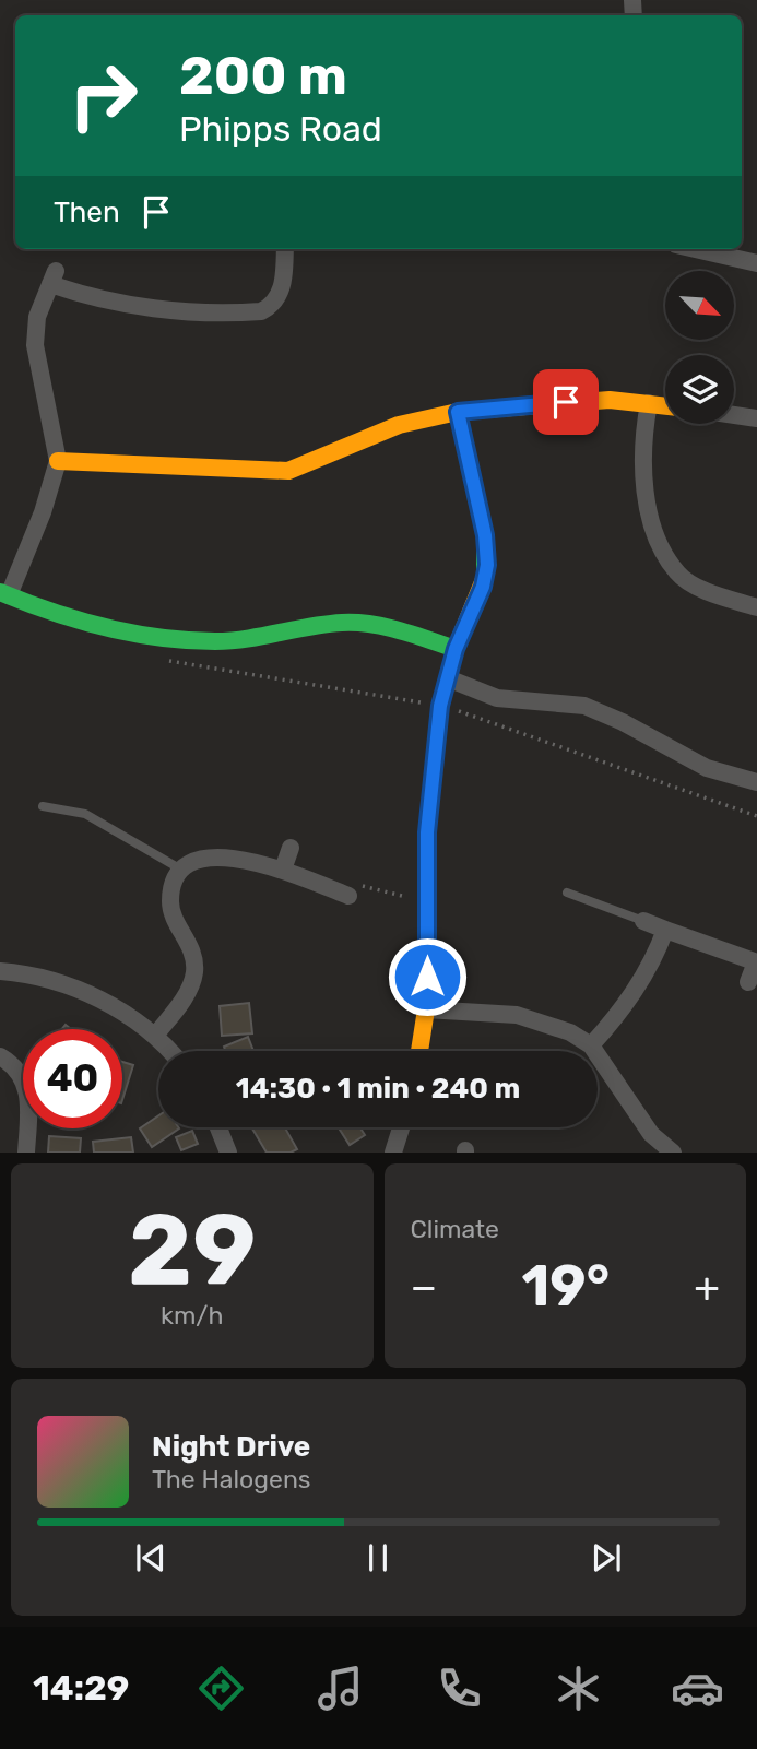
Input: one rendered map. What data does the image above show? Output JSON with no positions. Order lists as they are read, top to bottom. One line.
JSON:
{"north":"bottom right","page":{"turn":["200 m","Phipps Road"],"then":"Then","limit":"40","trip":"14:30 · 1 min · 240 m","tile":[["29","km/h"],"Climate"],"heat":["−","19°","+"],"song":["Night Drive","The Halogens"],"tabs":"14:29"}}
